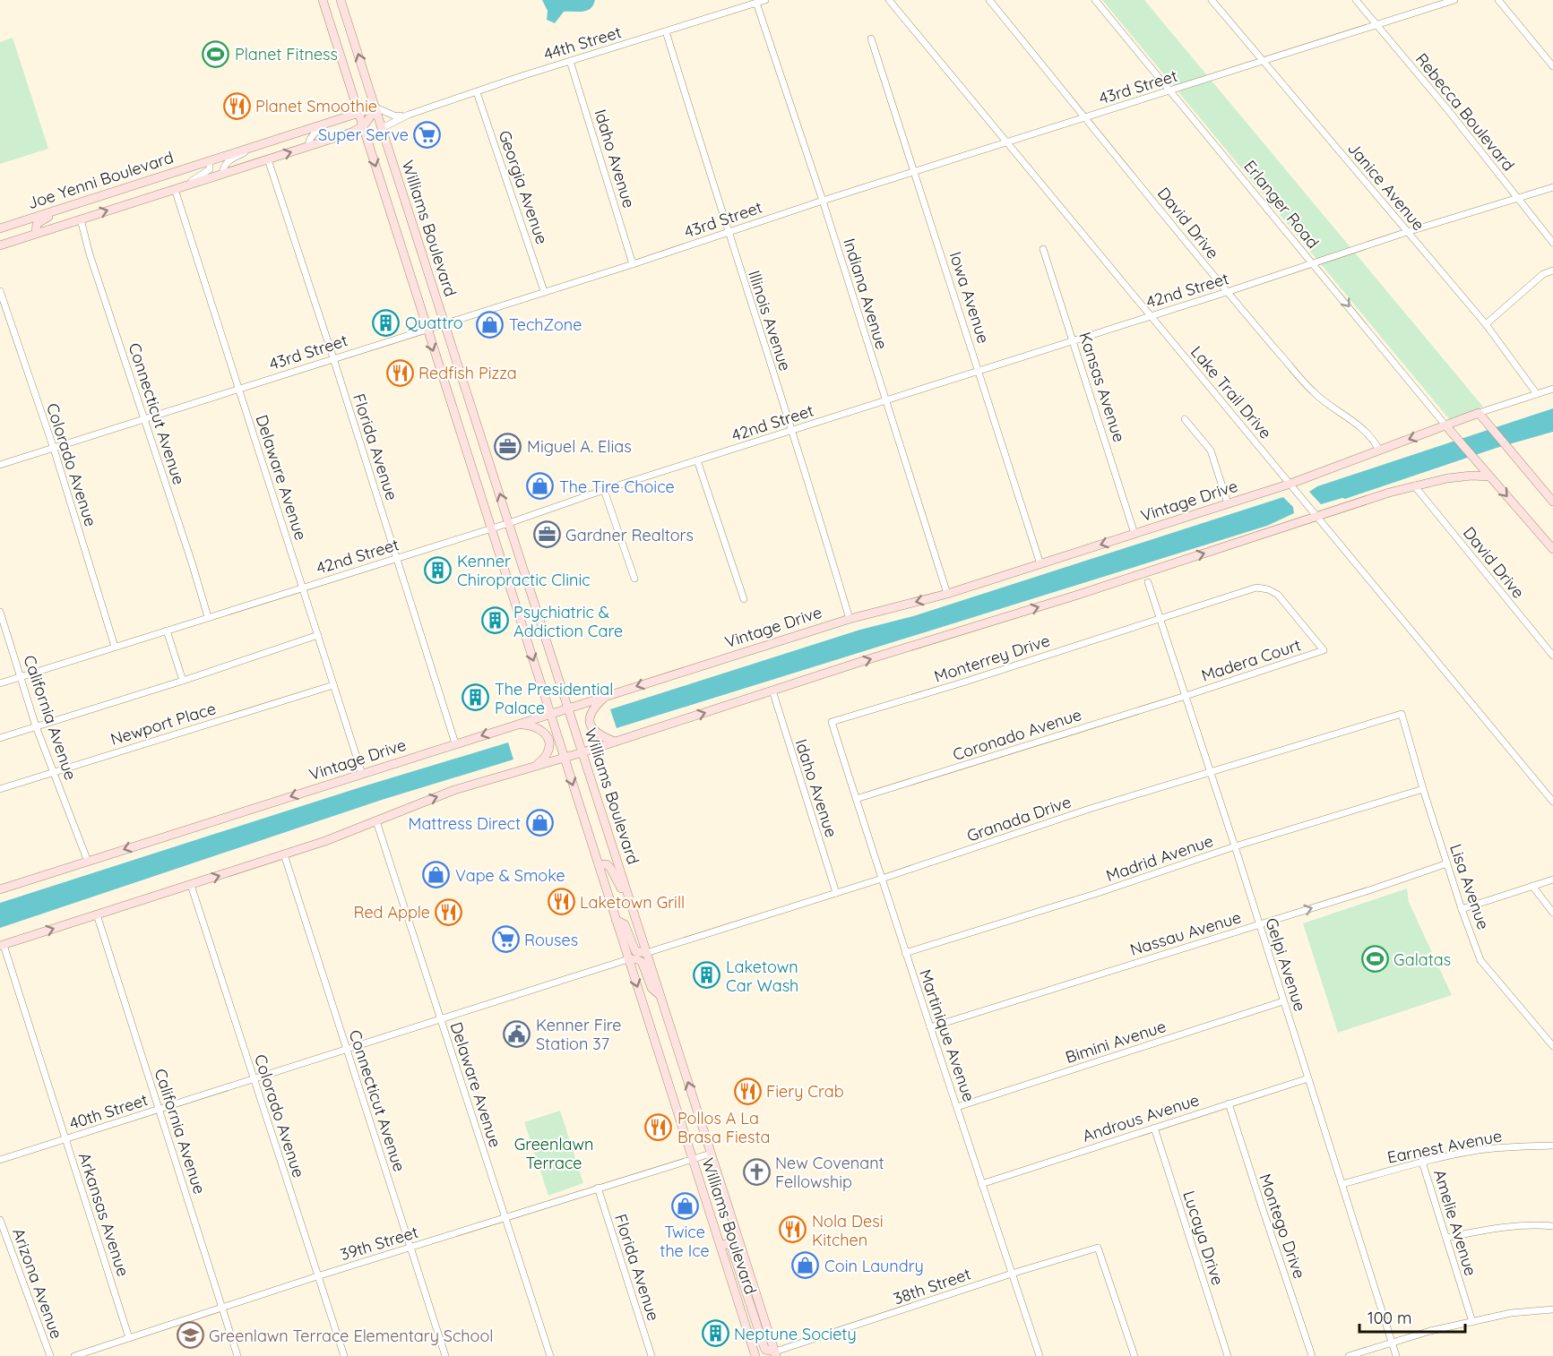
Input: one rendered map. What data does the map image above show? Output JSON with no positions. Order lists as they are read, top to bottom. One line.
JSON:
{"streets":{"street":["44th Street","43rd Street","Rebecca Boulevard","Idaho Avenue","Joe Yenni Boulevard","Janice Avenue","Georgia Avenue","Erlanger Road","David Drive","Williams Boulevard","42nd Street","Indiana Avenue","Iowa Avenue","Illinois Avenue","Kansas Avenue","Lake Trail Drive","Connecticut Avenue","Florida Avenue","Colorado Avenue","Delaware Avenue","Vintage Drive","Monterrey Drive","Madera Court","California Avenue","Newport Place","Coronado Avenue","Granada Drive","Madrid Avenue","Lisa Avenue","Nassau Avenue","Gelpi Avenue","Martinique Avenue","Bimini Avenue","40th Street","Androus Avenue","Earnest Avenue","Arkansas Avenue","Amelie Avenue","Montego Drive","Lucaya Drive","39th Street","Arizona Avenue","38th Street"]},"crossings":[["44th Street","Idaho Avenue"],["44th Street","Joe Yenni Boulevard"],["44th Street","Georgia Avenue"],["44th Street","Williams Boulevard"],["44th Street","Indiana Avenue"],["44th Street","Illinois Avenue"],["43rd Street","Rebecca Boulevard"],["43rd Street","Idaho Avenue"],["43rd Street","Janice Avenue"],["43rd Street","Georgia Avenue"],["43rd Street","Erlanger Road"],["43rd Street","David Drive"],["43rd Street","Williams Boulevard"],["43rd Street","Indiana Avenue"],["43rd Street","Iowa Avenue"],["43rd Street","Illinois Avenue"],["43rd Street","Lake Trail Drive"],["43rd Street","Connecticut Avenue"],["43rd Street","Florida Avenue"],["43rd Street","Colorado Avenue"],["43rd Street","Delaware Avenue"],["Rebecca Boulevard","42nd Street"],["Idaho Avenue","Granada Drive"],["Joe Yenni Boulevard","Williams Boulevard"],["Joe Yenni Boulevard","Connecticut Avenue"],["Joe Yenni Boulevard","Florida Avenue"],["Joe Yenni Boulevard","Delaware Avenue"],["Janice Avenue","42nd Street"],["Janice Avenue","Vintage Drive"],["Erlanger Road","42nd Street"],["Erlanger Road","Vintage Drive"],["David Drive","42nd Street"],["David Drive","Vintage Drive"],["Williams Boulevard","42nd Street"],["Williams Boulevard","Vintage Drive"],["Williams Boulevard","Granada Drive"],["Williams Boulevard","40th Street"],["Williams Boulevard","39th Street"],["Williams Boulevard","38th Street"],["42nd Street","Indiana Avenue"],["42nd Street","Iowa Avenue"],["42nd Street","Illinois Avenue"],["42nd Street","Kansas Avenue"],["42nd Street","Lake Trail Drive"],["42nd Street","Connecticut Avenue"],["42nd Street","Florida Avenue"],["42nd Street","Colorado Avenue"],["42nd Street","Delaware Avenue"],["42nd Street","California Avenue"],["Indiana Avenue","Vintage Drive"],["Iowa Avenue","Vintage Drive"],["Illinois Avenue","Vintage Drive"],["Kansas Avenue","Vintage Drive"],["Lake Trail Drive","Vintage Drive"],["Connecticut Avenue","40th Street"],["Connecticut Avenue","39th Street"],["Florida Avenue","Vintage Drive"],["Florida Avenue","39th Street"],["Colorado Avenue","40th Street"],["Colorado Avenue","39th Street"],["Delaware Avenue","Vintage Drive"],["Delaware Avenue","Newport Place"],["Delaware Avenue","40th Street"],["Delaware Avenue","39th Street"],["Vintage Drive","California Avenue"],["Monterrey Drive","Madera Court"],["Monterrey Drive","Gelpi Avenue"],["Monterrey Drive","Martinique Avenue"],["Madera Court","Coronado Avenue"],["Madera Court","Gelpi Avenue"],["California Avenue","Newport Place"],["California Avenue","40th Street"],["California Avenue","39th Street"],["Coronado Avenue","Gelpi Avenue"],["Coronado Avenue","Martinique Avenue"],["Granada Drive","Lisa Avenue"],["Granada Drive","Gelpi Avenue"],["Granada Drive","Martinique Avenue"],["Madrid Avenue","Lisa Avenue"],["Madrid Avenue","Gelpi Avenue"],["Madrid Avenue","Martinique Avenue"],["Lisa Avenue","Nassau Avenue"],["Nassau Avenue","Gelpi Avenue"],["Nassau Avenue","Martinique Avenue"],["Gelpi Avenue","Bimini Avenue"],["Gelpi Avenue","Androus Avenue"],["Gelpi Avenue","Earnest Avenue"],["Martinique Avenue","Bimini Avenue"],["Martinique Avenue","Androus Avenue"],["Martinique Avenue","38th Street"],["40th Street","Arkansas Avenue"],["Androus Avenue","Montego Drive"],["Androus Avenue","Lucaya Drive"],["Earnest Avenue","Amelie Avenue"],["Arkansas Avenue","39th Street"]],"one_way":["Erlanger Road","Nassau Avenue"],"parks":["Greenlawn Terrace"],"places":{"sports":["Planet Fitness","Galatas"],"restaurant":["Planet Smoothie","Redfish Pizza","Laketown Grill","Red Apple","Fiery Crab","Pollos A La Brasa Fiesta","Nola Desi Kitchen"],"supermarket":["Super Serve","Rouses"],"building":["Quattro","Kenner Chiropractic Clinic","Psychiatric & Addiction Care","The Presidential Palace","Laketown Car Wash","Neptune Society"],"shop":["TechZone","The Tire Choice","Mattress Direct","Vape & Smoke","Twice the Ice","Coin Laundry"],"office":["Miguel A. Elias","Gardner Realtors"],"public building":["Kenner Fire Station 37"],"church":["New Covenant Fellowship"],"school or university":["Greenlawn Terrace Elementary School"]},"scale_bar":"100 m"}
